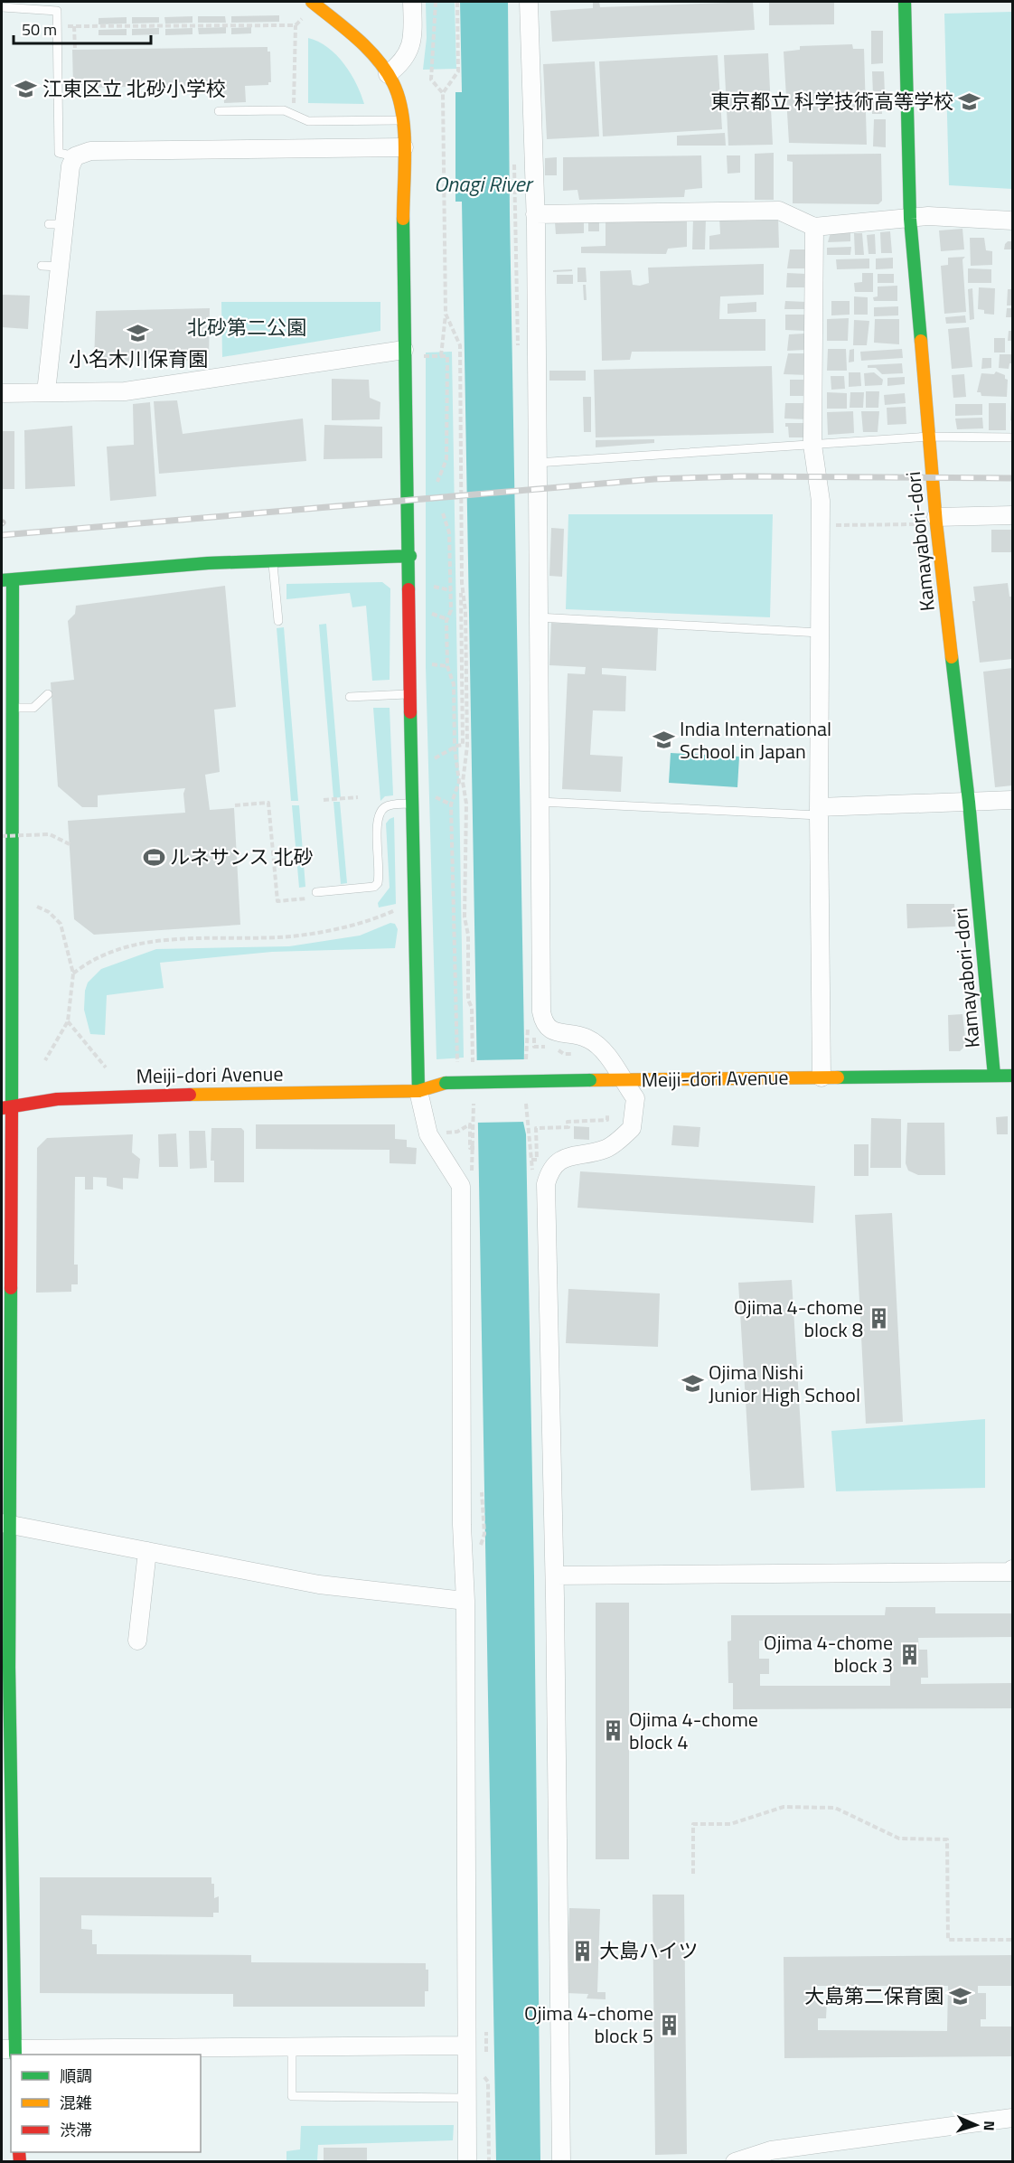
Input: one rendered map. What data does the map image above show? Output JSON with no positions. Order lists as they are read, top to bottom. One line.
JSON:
{"streets":{"street":["Kamayabori-dori","Meiji-dori Avenue"]},"crossings":[["Kamayabori-dori","Meiji-dori Avenue"]],"water":["Onagi River"],"parks":["北砂第二公園"],"places":{"school or university":["江東区立 北砂小学校","東京都立 科学技術高等学校","小名木川保育園","India International School in Japan","Ojima Nishi Junior High School","大島第二保育園"],"sports":["ルネサンス 北砂"],"building":["Ojima 4-chome block 8","Ojima 4-chome block 3","Ojima 4-chome block 4","大島ハイツ","Ojima 4-chome block 5"]},"legend":["順調","混雑","渋滞"],"scale_bar":"50 m","north":"right"}
